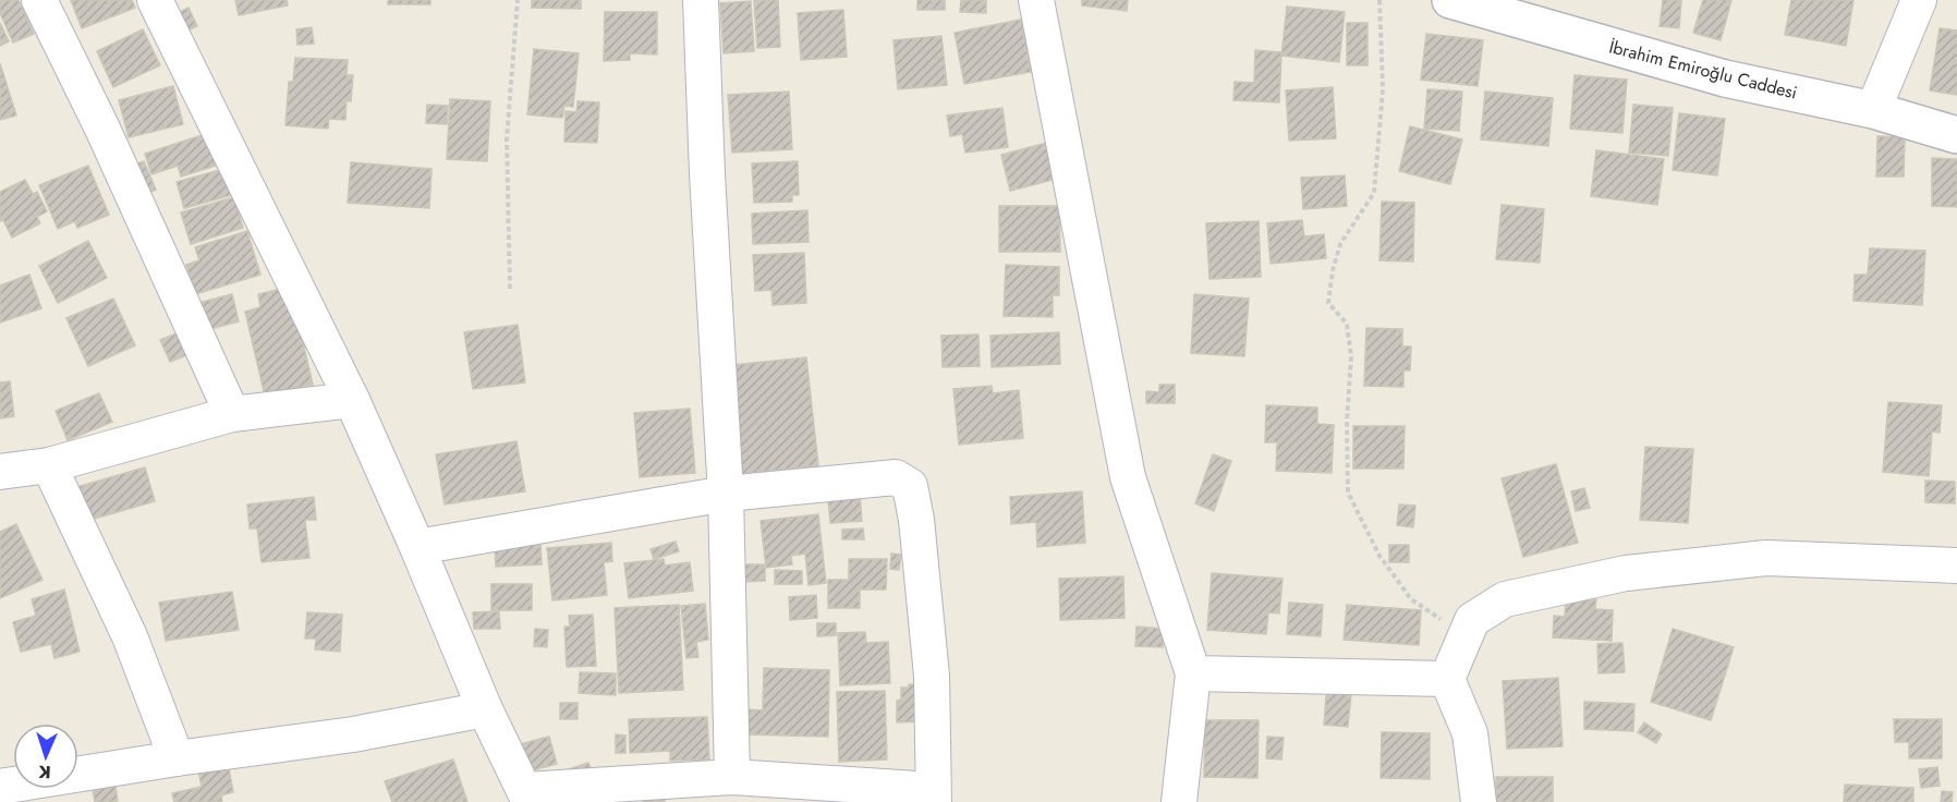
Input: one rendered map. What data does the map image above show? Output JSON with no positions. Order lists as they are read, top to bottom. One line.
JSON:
{"streets":{"street":["İbrahim Emiroğlu Caddesi"]},"north":"bottom"}
